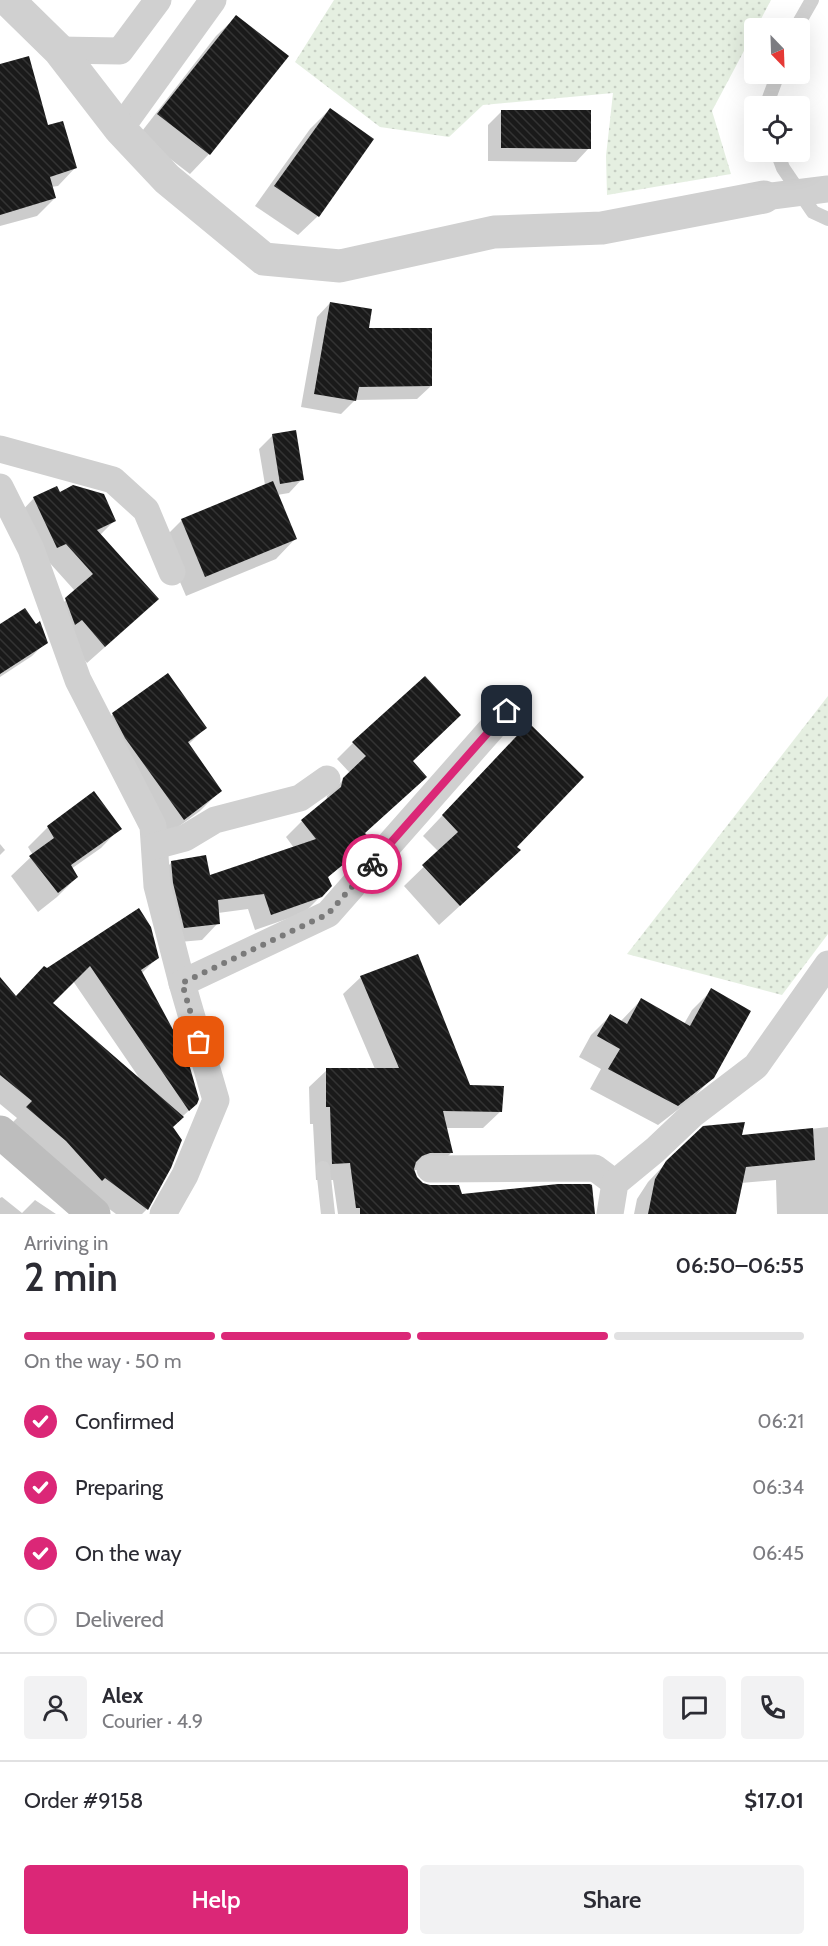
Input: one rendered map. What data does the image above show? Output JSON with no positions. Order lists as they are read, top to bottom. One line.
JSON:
{"north":"bottom right","page":{"heading":["2 min","Arriving in","06:50–06:55"],"panel":["Alex","Courier · 4.9","Order #9158","$17.01"],"bar":"On the way · 50 m","list":[["Confirmed","06:21"],["Preparing","06:34"],["On the way","06:45"],"Delivered"],"buttons":["Help","Share"]}}
